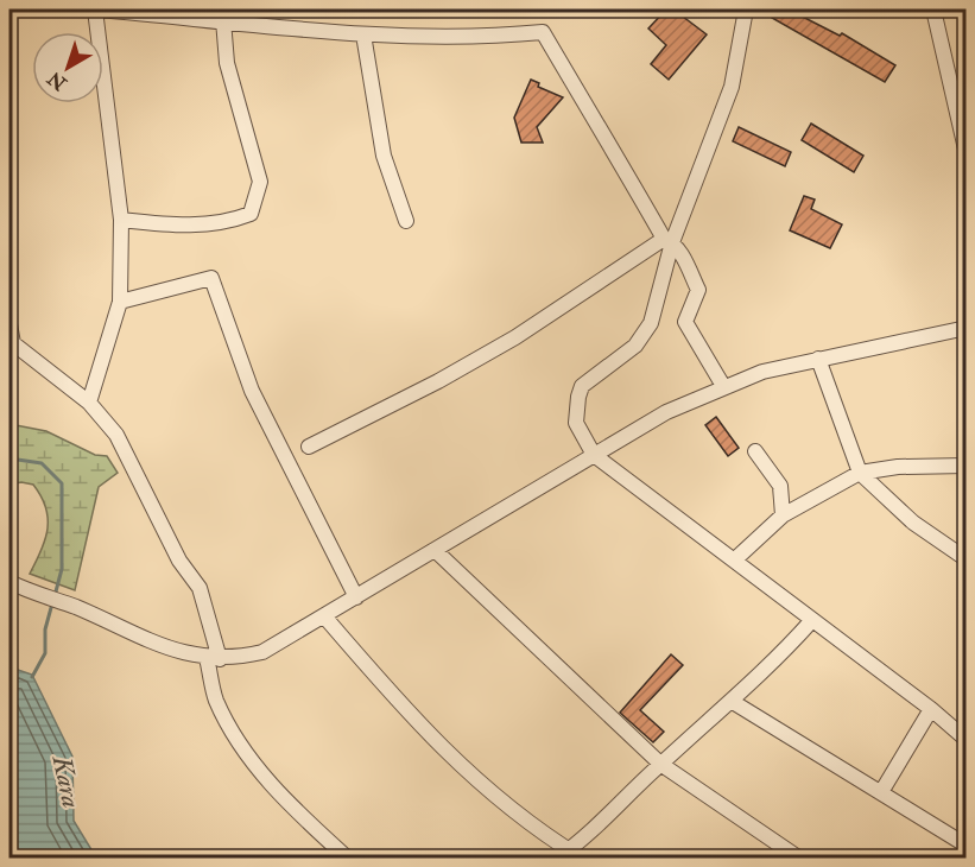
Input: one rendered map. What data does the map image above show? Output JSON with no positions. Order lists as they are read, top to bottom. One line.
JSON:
{"water":["Kara"],"north":"bottom left"}
